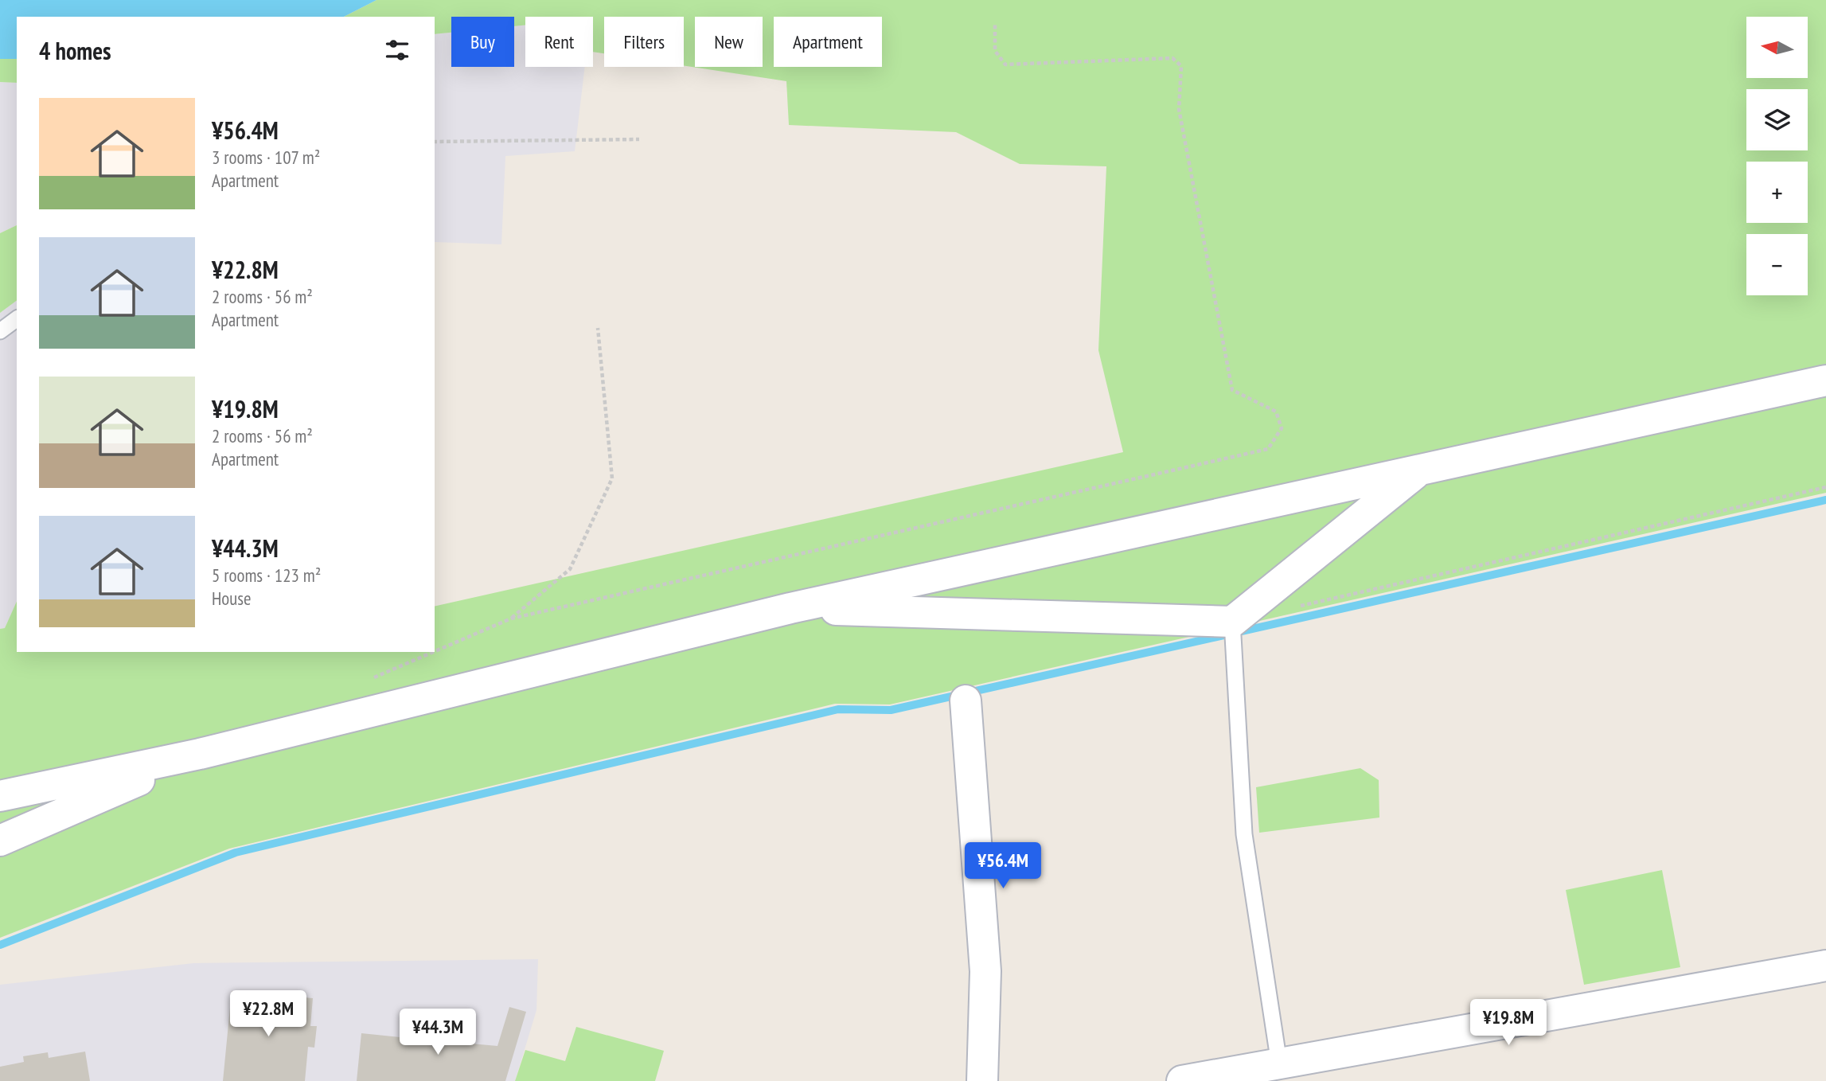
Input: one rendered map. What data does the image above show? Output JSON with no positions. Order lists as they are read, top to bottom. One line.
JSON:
{"north":"left","page":{"map_buttons":["+","−"],"chip":["Buy","Rent","Filters","New","Apartment"],"heading":"4 homes","list":[{"name":"¥56.4M","note":"3 rooms · 107 m² · Apartment"},{"name":"¥22.8M","note":"2 rooms · 56 m² · Apartment"},{"name":"¥19.8M","note":"2 rooms · 56 m² · Apartment"},{"name":"¥44.3M","note":"5 rooms · 123 m² · House"}],"price":["¥56.4M","¥22.8M","¥19.8M","¥44.3M"]}}
